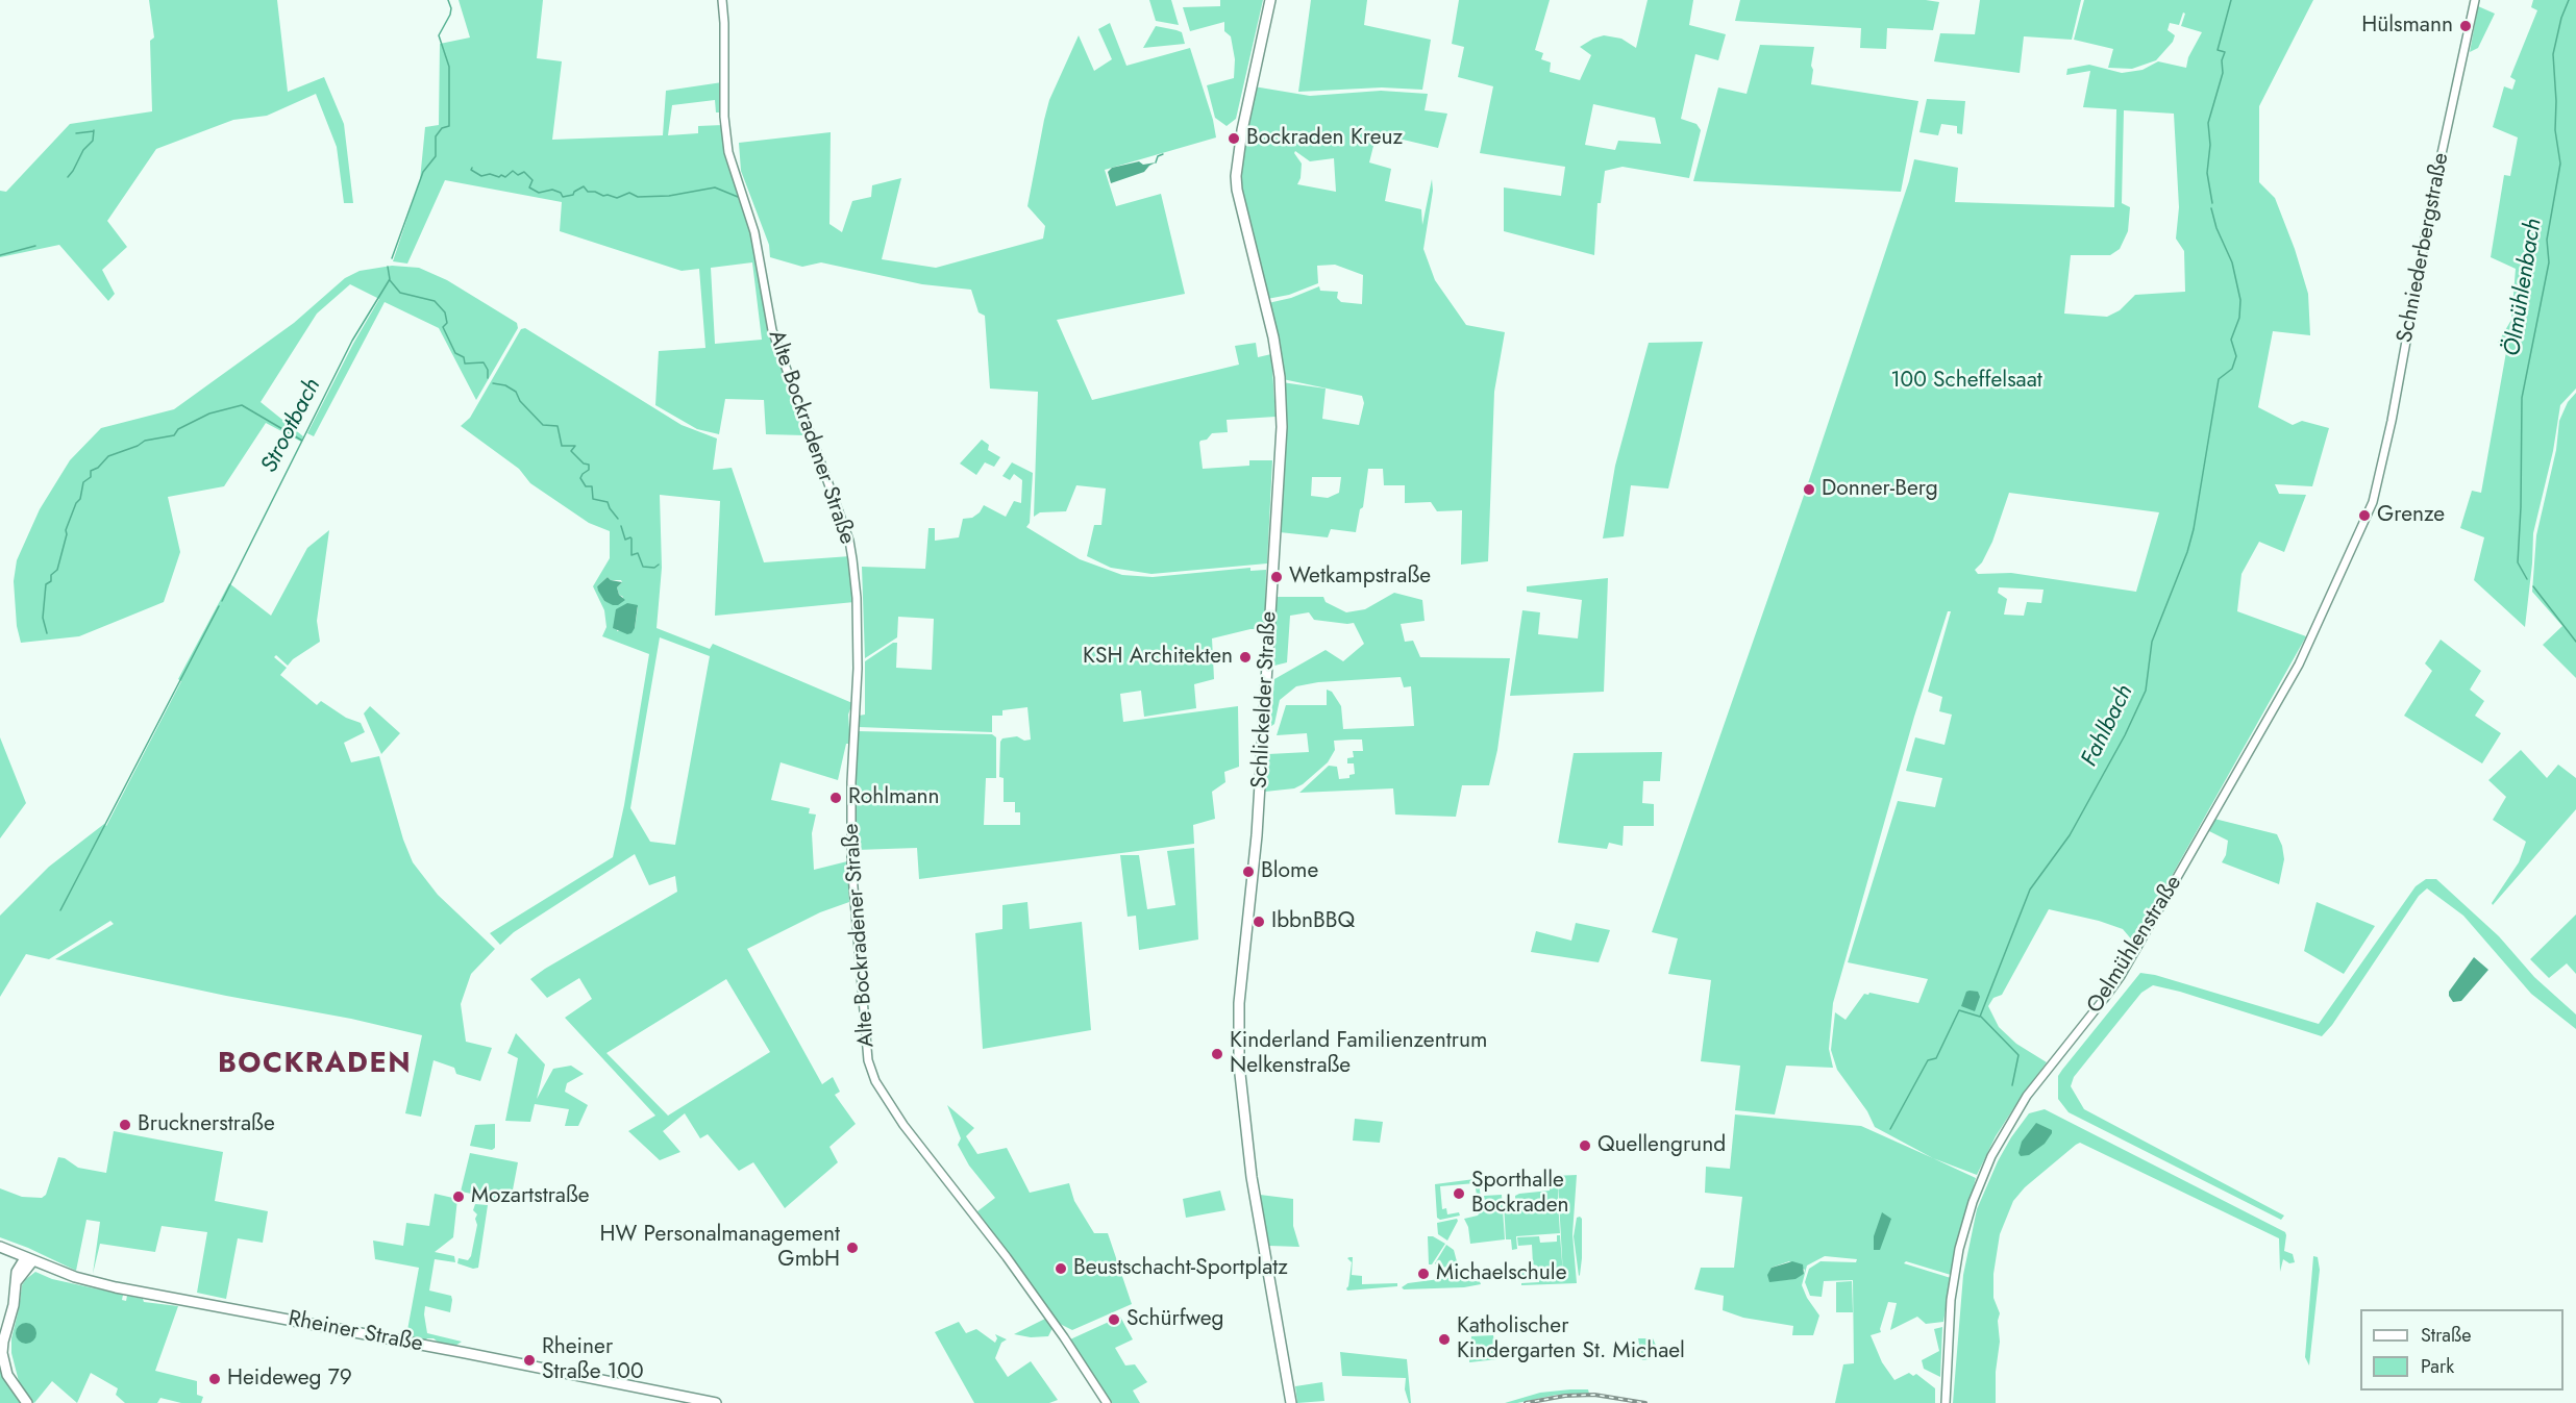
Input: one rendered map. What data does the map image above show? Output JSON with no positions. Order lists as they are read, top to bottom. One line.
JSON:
{"streets":{"main road":["Schlickelder Straße","Rheiner Straße"],"street":["Schniederbergstraße","Alte Bockradener Straße","Oelmühlenstraße"]},"crossings":[["Schniederbergstraße","Oelmühlenstraße"]],"districts":["BOCKRADEN"],"water":["Ölmühlenbach","Strootbach","Fahlbach"],"parks":["100 Scheffelsaat"],"places":["Hülsmann","Bockraden Kreuz","Donner-Berg","Grenze","Wetkampstraße","KSH Architekten","Rohlmann","Blome","IbbnBBQ","Kinderland Familienzentrum Nelkenstraße","Brucknerstraße","Quellengrund","Sporthalle Bockraden","Mozartstraße","HW Personalmanagement GmbH","Beustschacht-Sportplatz","Michaelschule","Schürfweg","Katholischer Kindergarten St. Michael","Rheiner Straße 100","Heideweg 79"],"legend":["Straße","Park"]}
